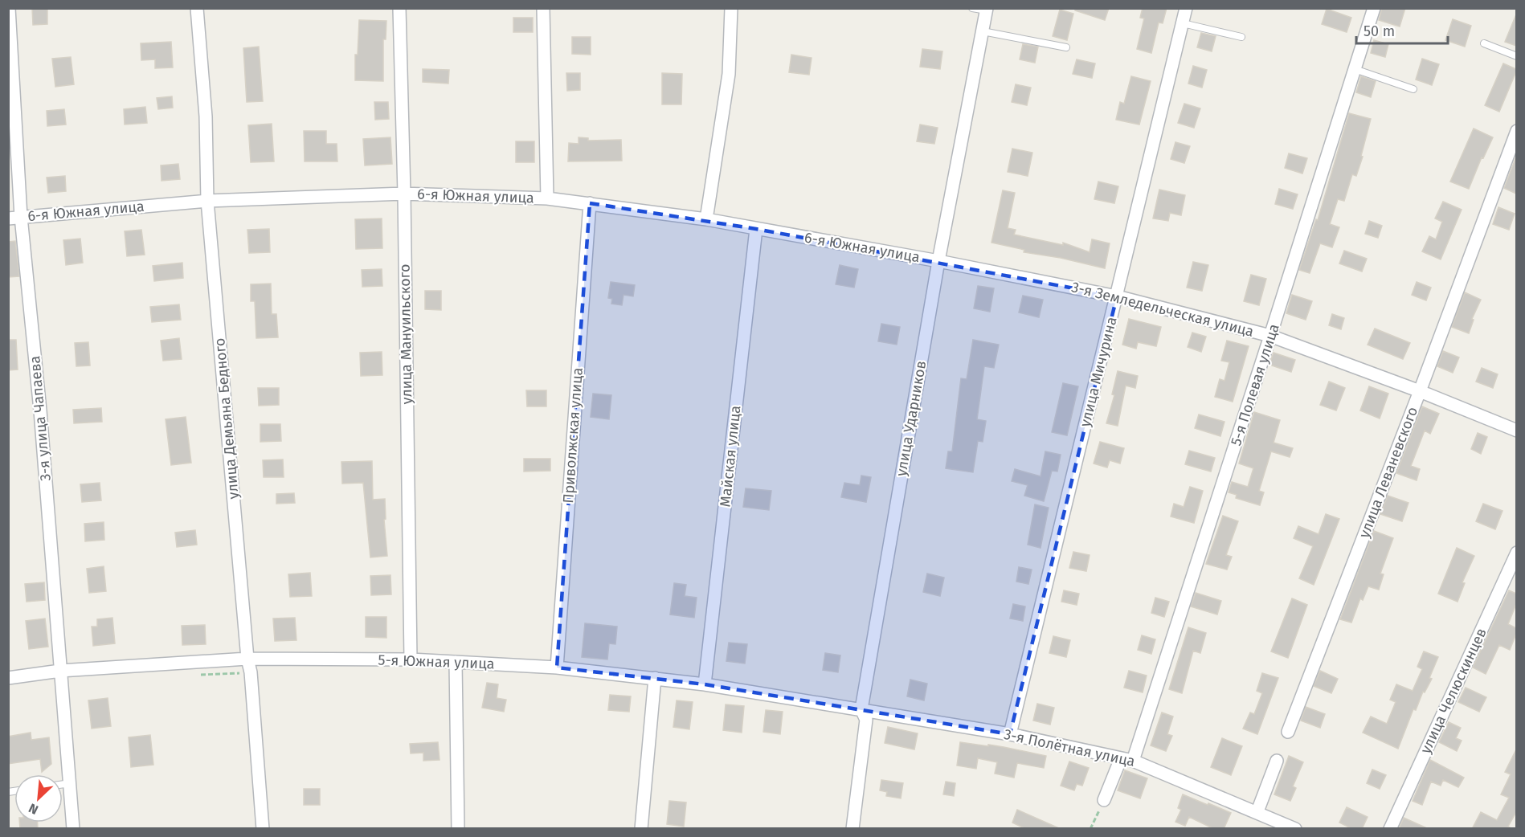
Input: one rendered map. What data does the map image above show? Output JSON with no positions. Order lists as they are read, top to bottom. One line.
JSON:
{"streets":{"street":["6-я Южная улица","3-я Земледельческая улица","улица Мануильского","улица Мичурина","5-я Полевая улица","3-я улица Чапаева","улица Демьяна Бедного","улица Ударников","Приволжская улица","Майская улица","улица Леваневского","5-я Южная улица","улица Челюскинцев","3-я Полётная улица"]},"crossings":[["6-я Южная улица","3-я Земледельческая улица"],["6-я Южная улица","улица Мануильского"],["6-я Южная улица","3-я улица Чапаева"],["6-я Южная улица","улица Демьяна Бедного"],["6-я Южная улица","улица Ударников"],["6-я Южная улица","Приволжская улица"],["6-я Южная улица","Майская улица"],["3-я Земледельческая улица","улица Мичурина"],["3-я Земледельческая улица","5-я Полевая улица"],["3-я Земледельческая улица","улица Ударников"],["3-я Земледельческая улица","улица Леваневского"],["улица Мануильского","5-я Южная улица"],["улица Мичурина","3-я Полётная улица"],["5-я Полевая улица","3-я Полётная улица"],["3-я улица Чапаева","5-я Южная улица"],["улица Демьяна Бедного","5-я Южная улица"],["улица Ударников","5-я Южная улица"],["улица Ударников","3-я Полётная улица"],["Приволжская улица","5-я Южная улица"],["Майская улица","5-я Южная улица"],["5-я Южная улица","3-я Полётная улица"]],"scale_bar":"50 m","north":"bottom left"}
